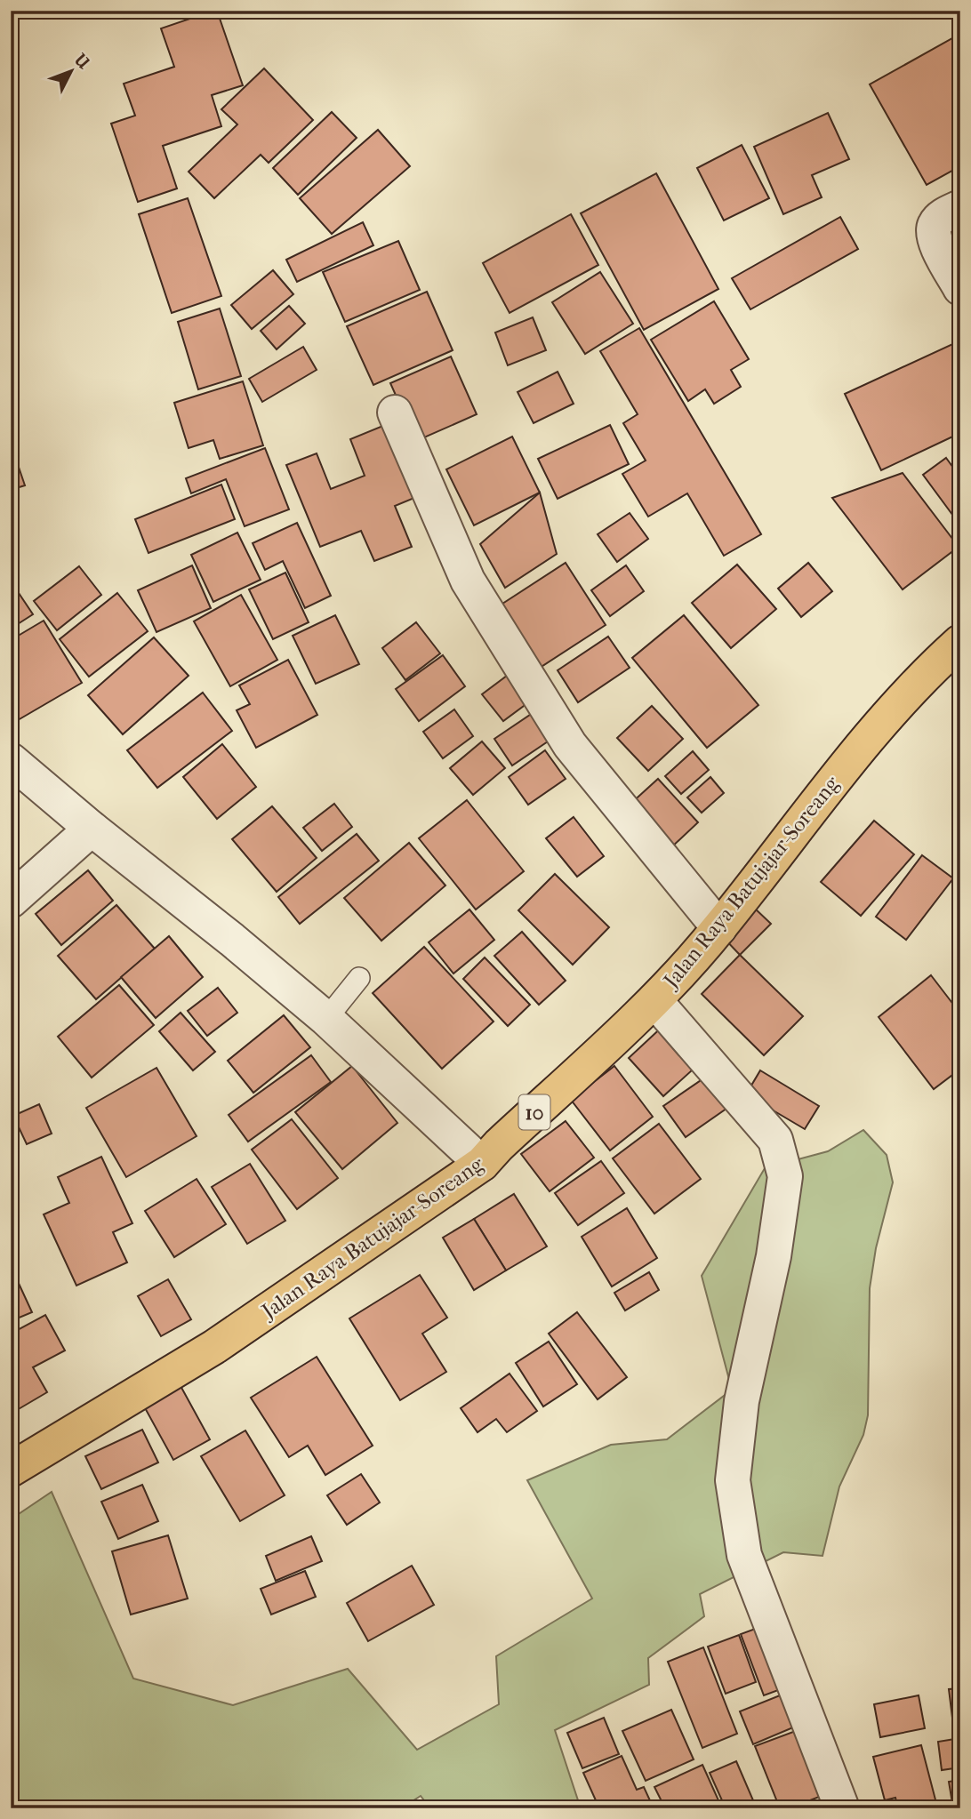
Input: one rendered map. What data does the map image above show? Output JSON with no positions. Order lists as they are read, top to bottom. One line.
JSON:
{"streets":{"highway":["Jalan Raya Batujajar-Soreang","10"]},"north":"top right"}
